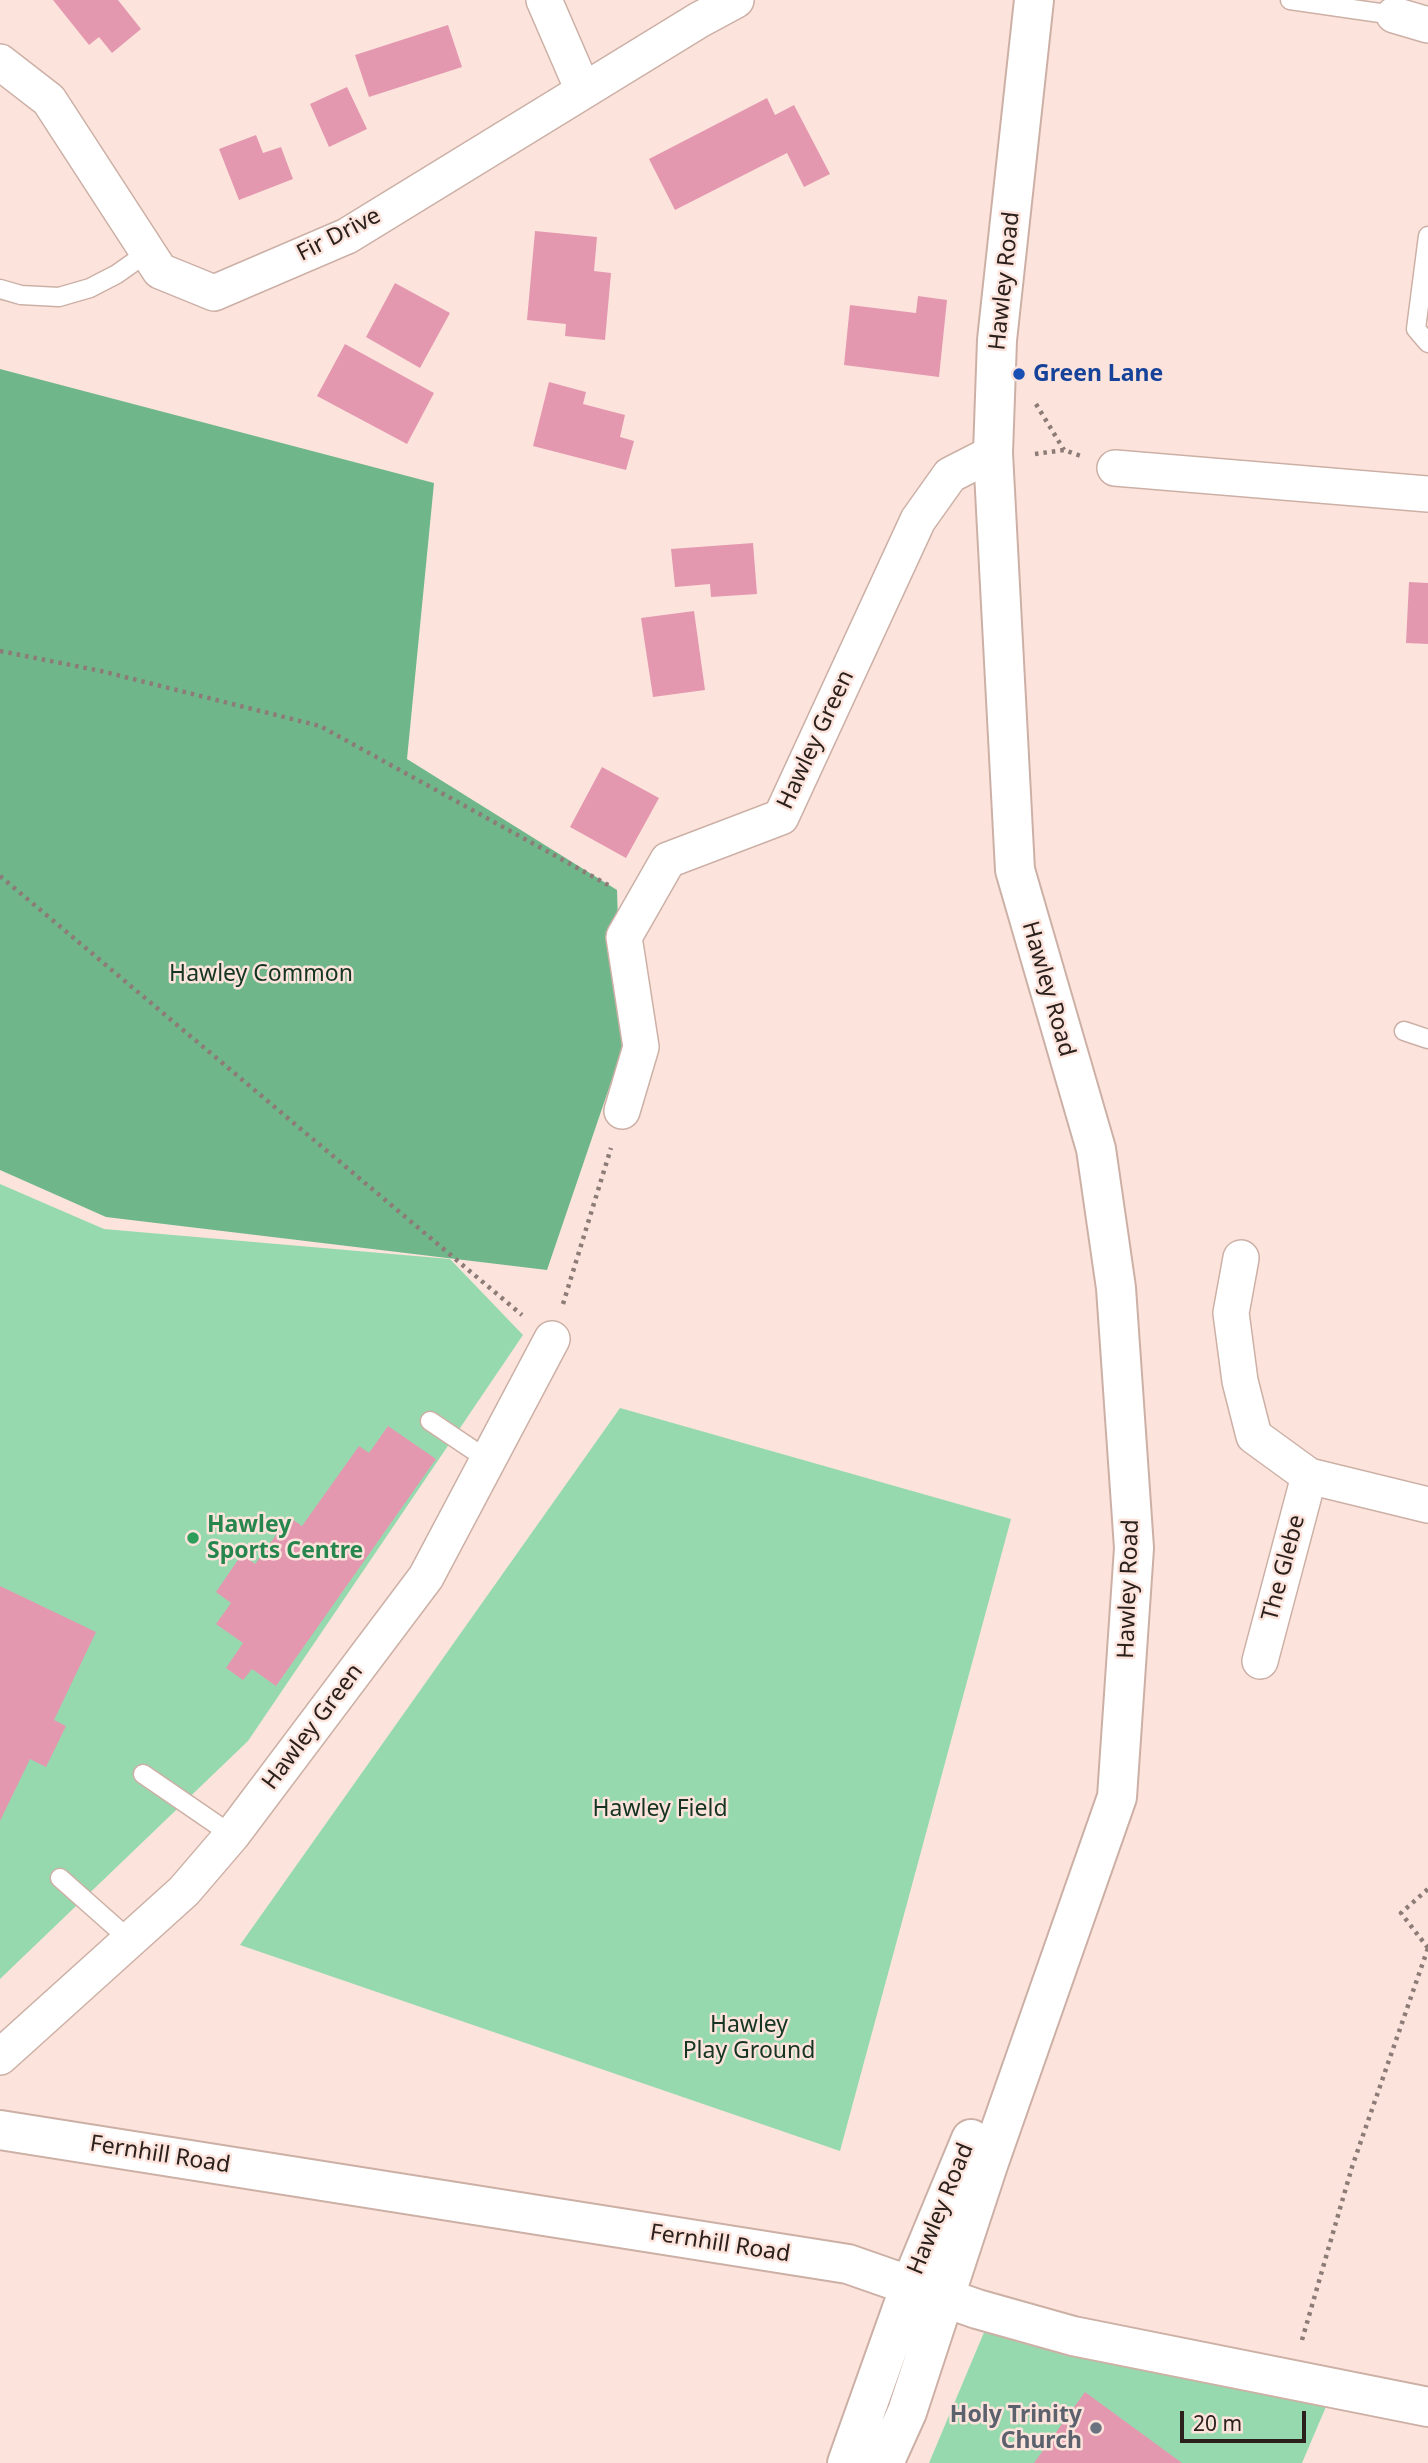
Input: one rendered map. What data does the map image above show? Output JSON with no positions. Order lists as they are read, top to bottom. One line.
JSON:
{"streets":{"main road":["Hawley Road","Fernhill Road"],"street":["Fir Drive","Hawley Green","The Glebe"]},"crossings":[["Hawley Road","Hawley Green"],["Hawley Road","Fernhill Road"]],"parks":["Hawley Common","Hawley Field","Hawley Play Ground"],"places":["Green Lane","Hawley Sports Centre","Holy Trinity Church"],"scale_bar":"20 m"}
